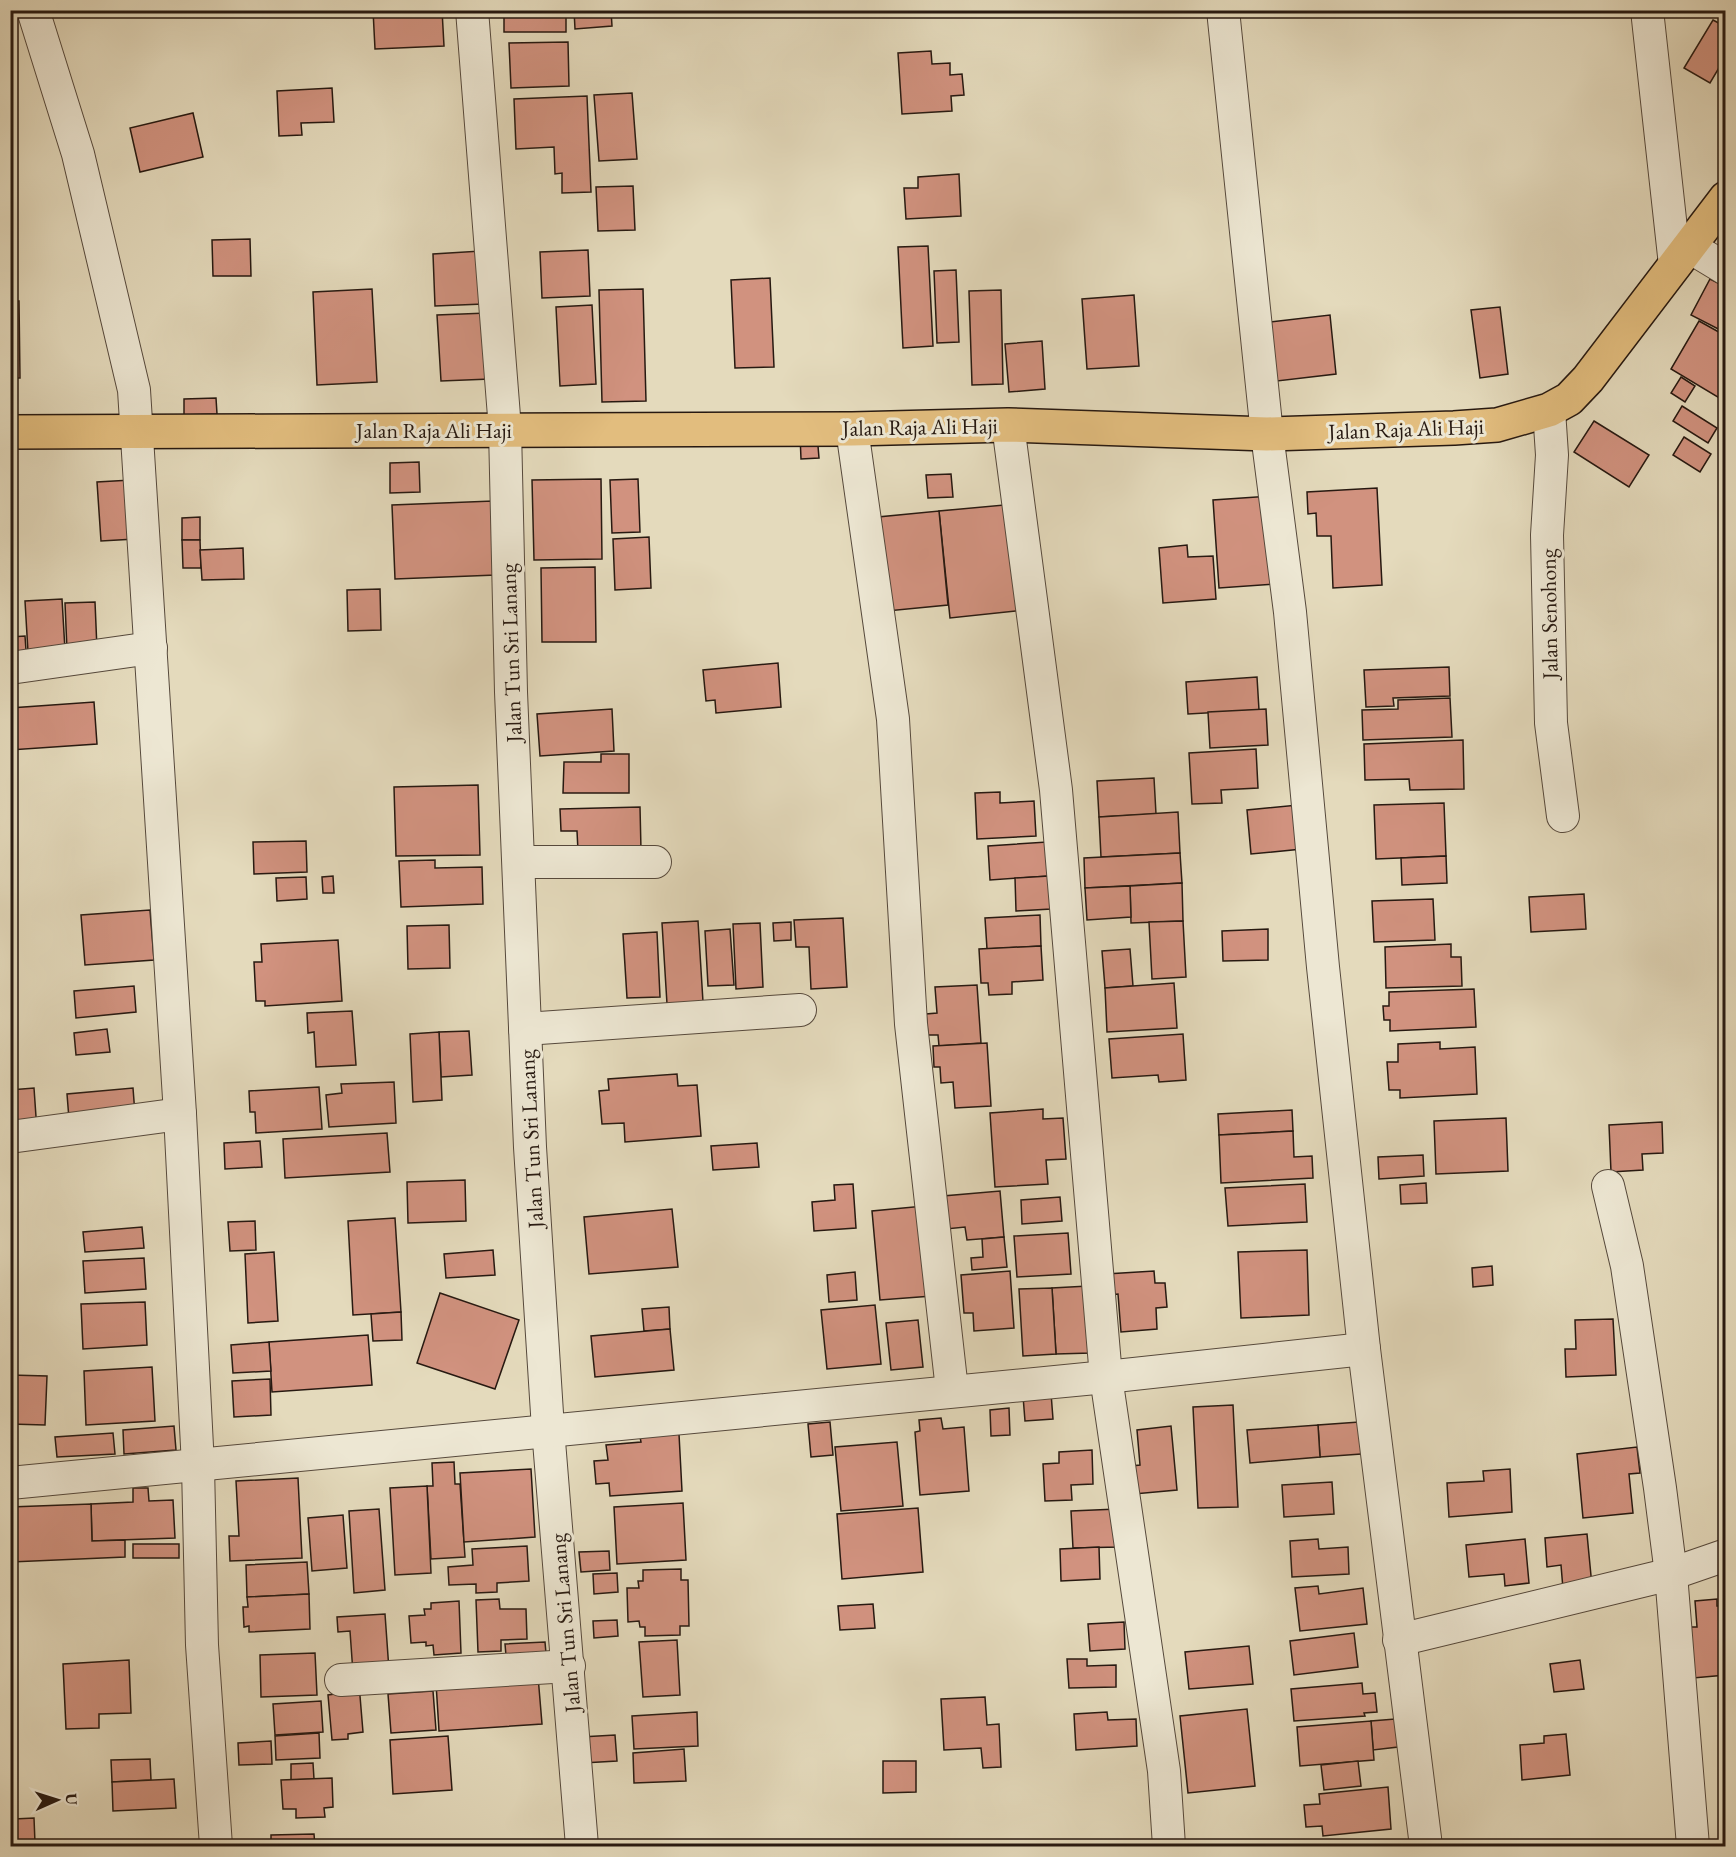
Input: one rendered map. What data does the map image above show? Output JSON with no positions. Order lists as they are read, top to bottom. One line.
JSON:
{"streets":{"main road":["Jalan Raja Ali Haji"],"street":["Jalan Senohong","Jalan Tun Sri Lanang"]},"crossings":[["Jalan Raja Ali Haji","Jalan Senohong"],["Jalan Raja Ali Haji","Jalan Tun Sri Lanang"]],"north":"right"}
